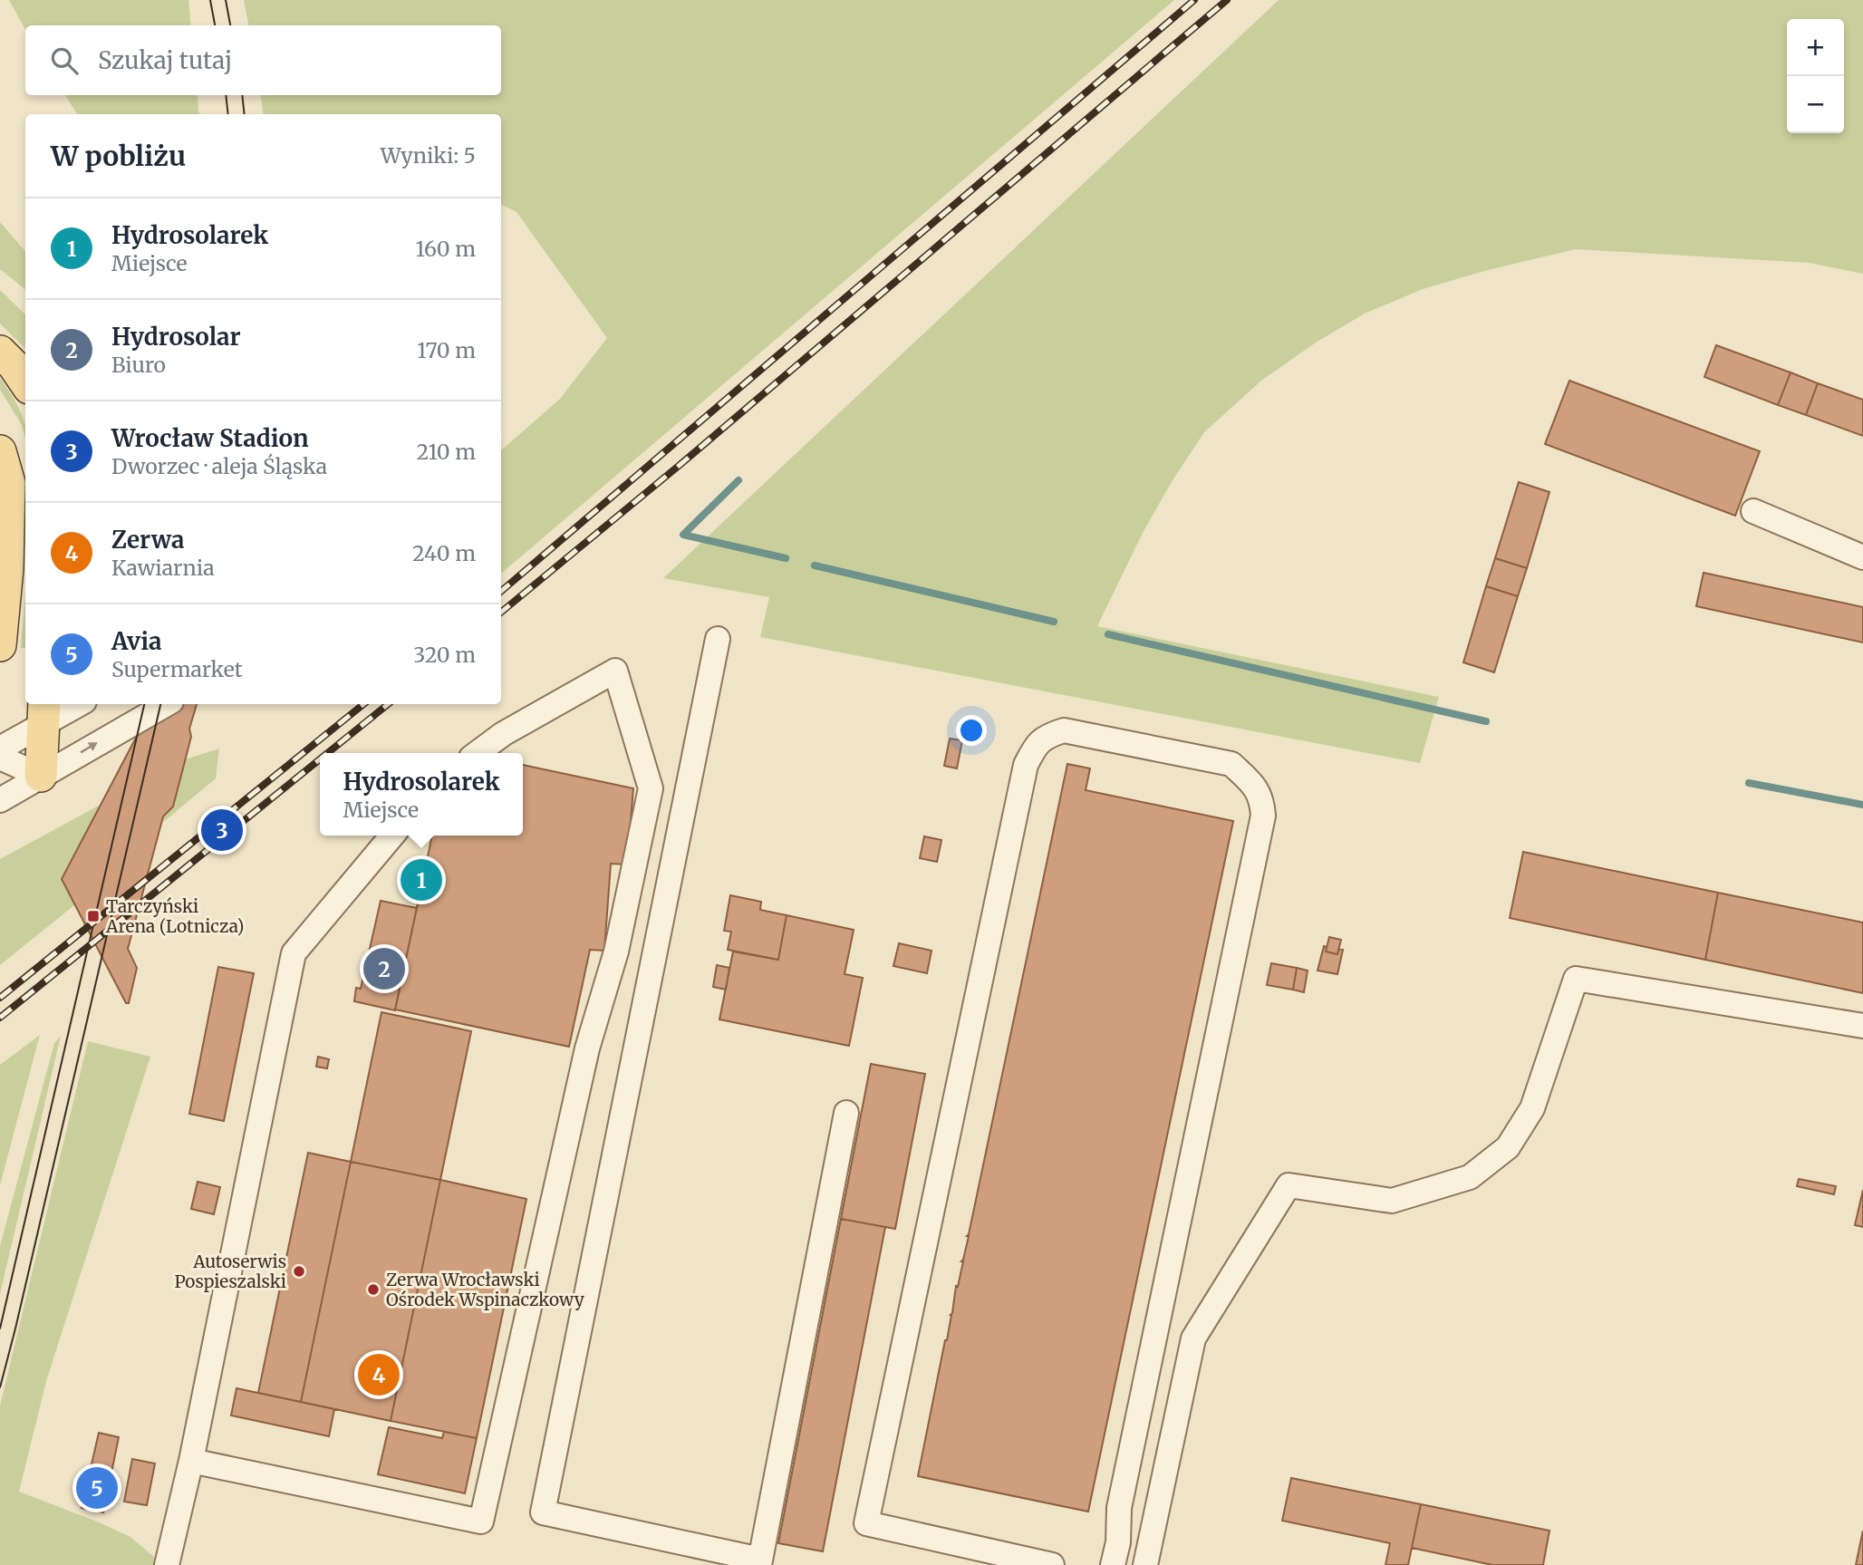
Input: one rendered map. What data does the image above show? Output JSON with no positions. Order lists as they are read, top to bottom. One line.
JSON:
{"places":{"transit":["Tarczyński Arena (Lotnicza)"],"other":["Autoserwis Pospieszalski","Zerwa Wrocławski Ośrodek Wspinaczkowy"]},"page":{"map_buttons":["+","−"],"search":"Szukaj tutaj","heading":["W pobliżu","Wyniki: 5"],"list":[{"mark":"1","name":"Hydrosolarek","note":"Miejsce","value":"160 m"},{"mark":"2","name":"Hydrosolar","note":"Biuro","value":"170 m"},{"mark":"3","name":"Wrocław Stadion","note":"Dworzec · aleja Śląska","value":"210 m"},{"mark":"4","name":"Zerwa","note":"Kawiarnia","value":"240 m"},{"mark":"5","name":"Avia","note":"Supermarket","value":"320 m"}],"popup":["Hydrosolarek","Miejsce"],"pins":["3","1","2","4","5"]}}
